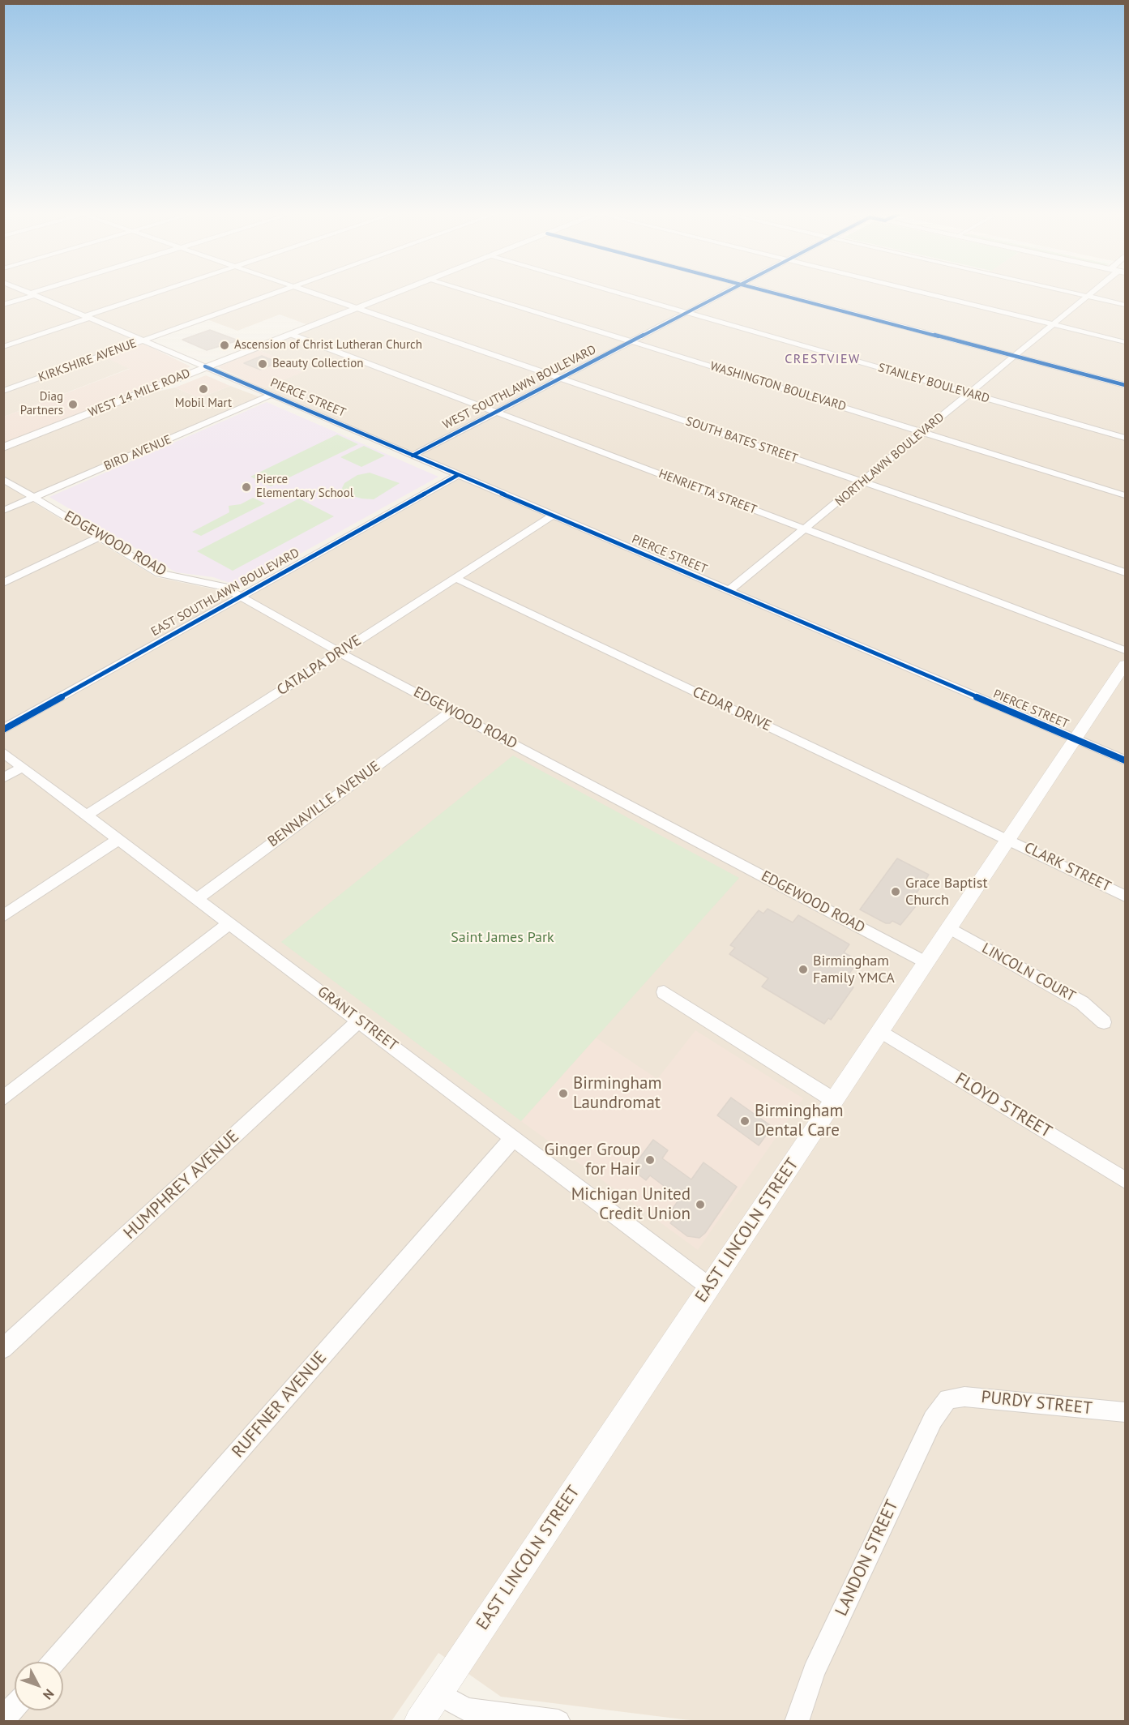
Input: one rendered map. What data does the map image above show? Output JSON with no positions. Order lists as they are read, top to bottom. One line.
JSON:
{"streets":{"main road":["WEST 14 MILE ROAD"],"street":["KIRKSHIRE AVENUE","STANLEY BOULEVARD","WASHINGTON BOULEVARD","WEST SOUTHLAWN BOULEVARD","PIERCE STREET","SOUTH BATES STREET","BIRD AVENUE","NORTHLAWN BOULEVARD","HENRIETTA STREET","EDGEWOOD ROAD","EAST SOUTHLAWN BOULEVARD","CATALPA DRIVE","CEDAR DRIVE","BENNAVILLE AVENUE","CLARK STREET","LINCOLN COURT","GRANT STREET","FLOYD STREET","HUMPHREY AVENUE","EAST LINCOLN STREET","PURDY STREET","RUFFNER AVENUE","LANDON STREET"]},"crossings":[["KIRKSHIRE AVENUE","PIERCE STREET"],["STANLEY BOULEVARD","WEST SOUTHLAWN BOULEVARD"],["STANLEY BOULEVARD","NORTHLAWN BOULEVARD"],["WASHINGTON BOULEVARD","WEST SOUTHLAWN BOULEVARD"],["WASHINGTON BOULEVARD","NORTHLAWN BOULEVARD"],["WEST SOUTHLAWN BOULEVARD","PIERCE STREET"],["WEST SOUTHLAWN BOULEVARD","SOUTH BATES STREET"],["WEST SOUTHLAWN BOULEVARD","HENRIETTA STREET"],["WEST 14 MILE ROAD","PIERCE STREET"],["WEST 14 MILE ROAD","SOUTH BATES STREET"],["WEST 14 MILE ROAD","HENRIETTA STREET"],["PIERCE STREET","BIRD AVENUE"],["PIERCE STREET","NORTHLAWN BOULEVARD"],["PIERCE STREET","EAST SOUTHLAWN BOULEVARD"],["PIERCE STREET","CATALPA DRIVE"],["PIERCE STREET","EAST LINCOLN STREET"],["SOUTH BATES STREET","NORTHLAWN BOULEVARD"],["BIRD AVENUE","EDGEWOOD ROAD"],["NORTHLAWN BOULEVARD","HENRIETTA STREET"],["EDGEWOOD ROAD","EAST SOUTHLAWN BOULEVARD"],["EDGEWOOD ROAD","CATALPA DRIVE"],["EDGEWOOD ROAD","BENNAVILLE AVENUE"],["EDGEWOOD ROAD","EAST LINCOLN STREET"],["CATALPA DRIVE","CEDAR DRIVE"],["CATALPA DRIVE","GRANT STREET"],["CEDAR DRIVE","CLARK STREET"],["CEDAR DRIVE","EAST LINCOLN STREET"],["BENNAVILLE AVENUE","GRANT STREET"],["CLARK STREET","EAST LINCOLN STREET"],["LINCOLN COURT","EAST LINCOLN STREET"],["GRANT STREET","HUMPHREY AVENUE"],["GRANT STREET","EAST LINCOLN STREET"],["GRANT STREET","RUFFNER AVENUE"],["FLOYD STREET","EAST LINCOLN STREET"],["PURDY STREET","LANDON STREET"]],"districts":["CRESTVIEW"],"parks":["Saint James Park"],"places":["Ascension of Christ Lutheran Church","Beauty Collection","Mobil Mart","Diag Partners","Pierce Elementary School","Grace Baptist Church","Birmingham Family YMCA","Birmingham Laundromat","Birmingham Dental Care","Ginger Group for Hair","Michigan United Credit Union"],"north":"bottom right"}
